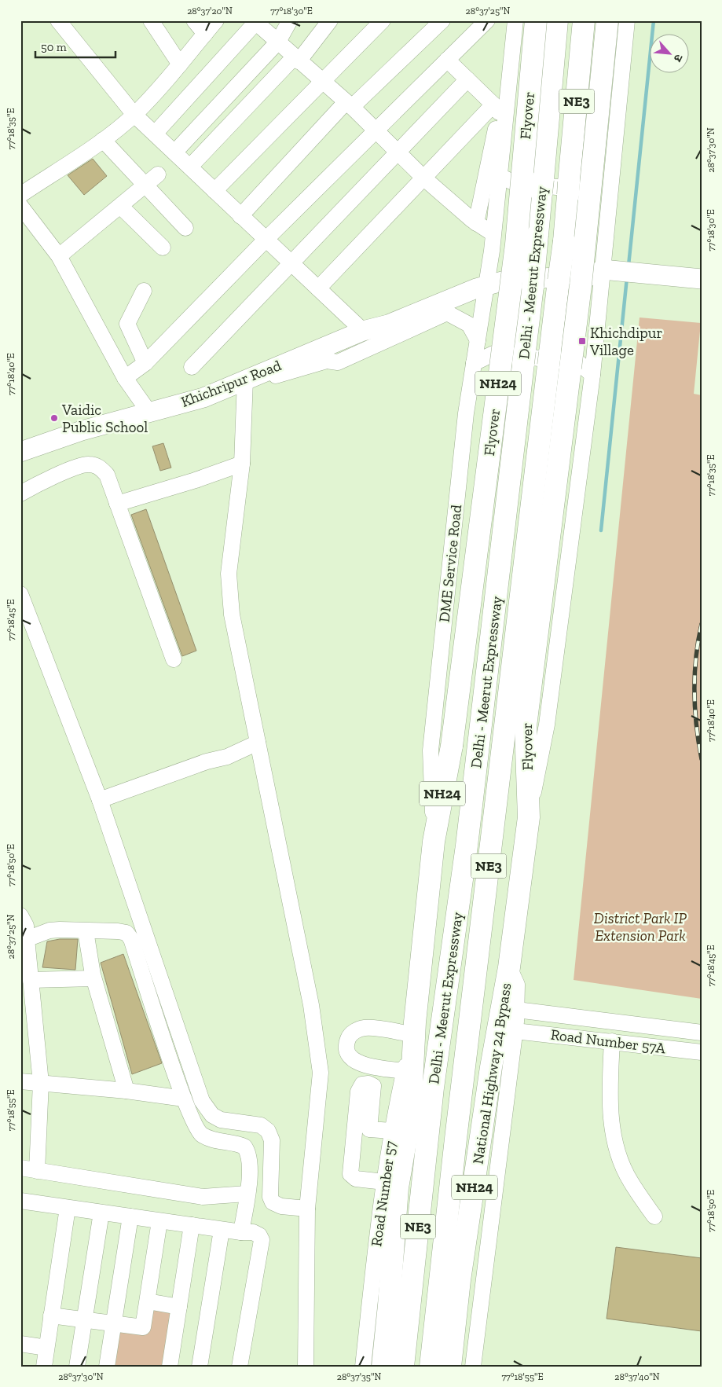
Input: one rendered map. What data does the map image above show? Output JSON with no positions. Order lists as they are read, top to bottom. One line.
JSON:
{"streets":{"highway":["NE3","Flyover","Delhi - Meerut Expressway","NH24","National Highway 24 Bypass"],"main road":["Khichripur Road"],"street":["DME Service Road","Road Number 57A","Road Number 57"]},"crossings":[["Flyover","DME Service Road"],["Flyover","National Highway 24 Bypass"],["Flyover","Road Number 57"],["Khichripur Road","DME Service Road"]],"parks":["District Park IP Extension Park"],"places":{"transit":["Khichdipur Village"],"other":["Vaidic Public School"]},"scale_bar":"50 m","north":"bottom right","coordinates":["28°37'20\"N","77°18'30\"E","28°37'25\"N","77°18'35\"E","28°37'30\"N","77°18'40\"E","77°18'45\"E","77°18'50\"E","77°18'55\"E","28°37'35\"N","28°37'40\"N"]}
